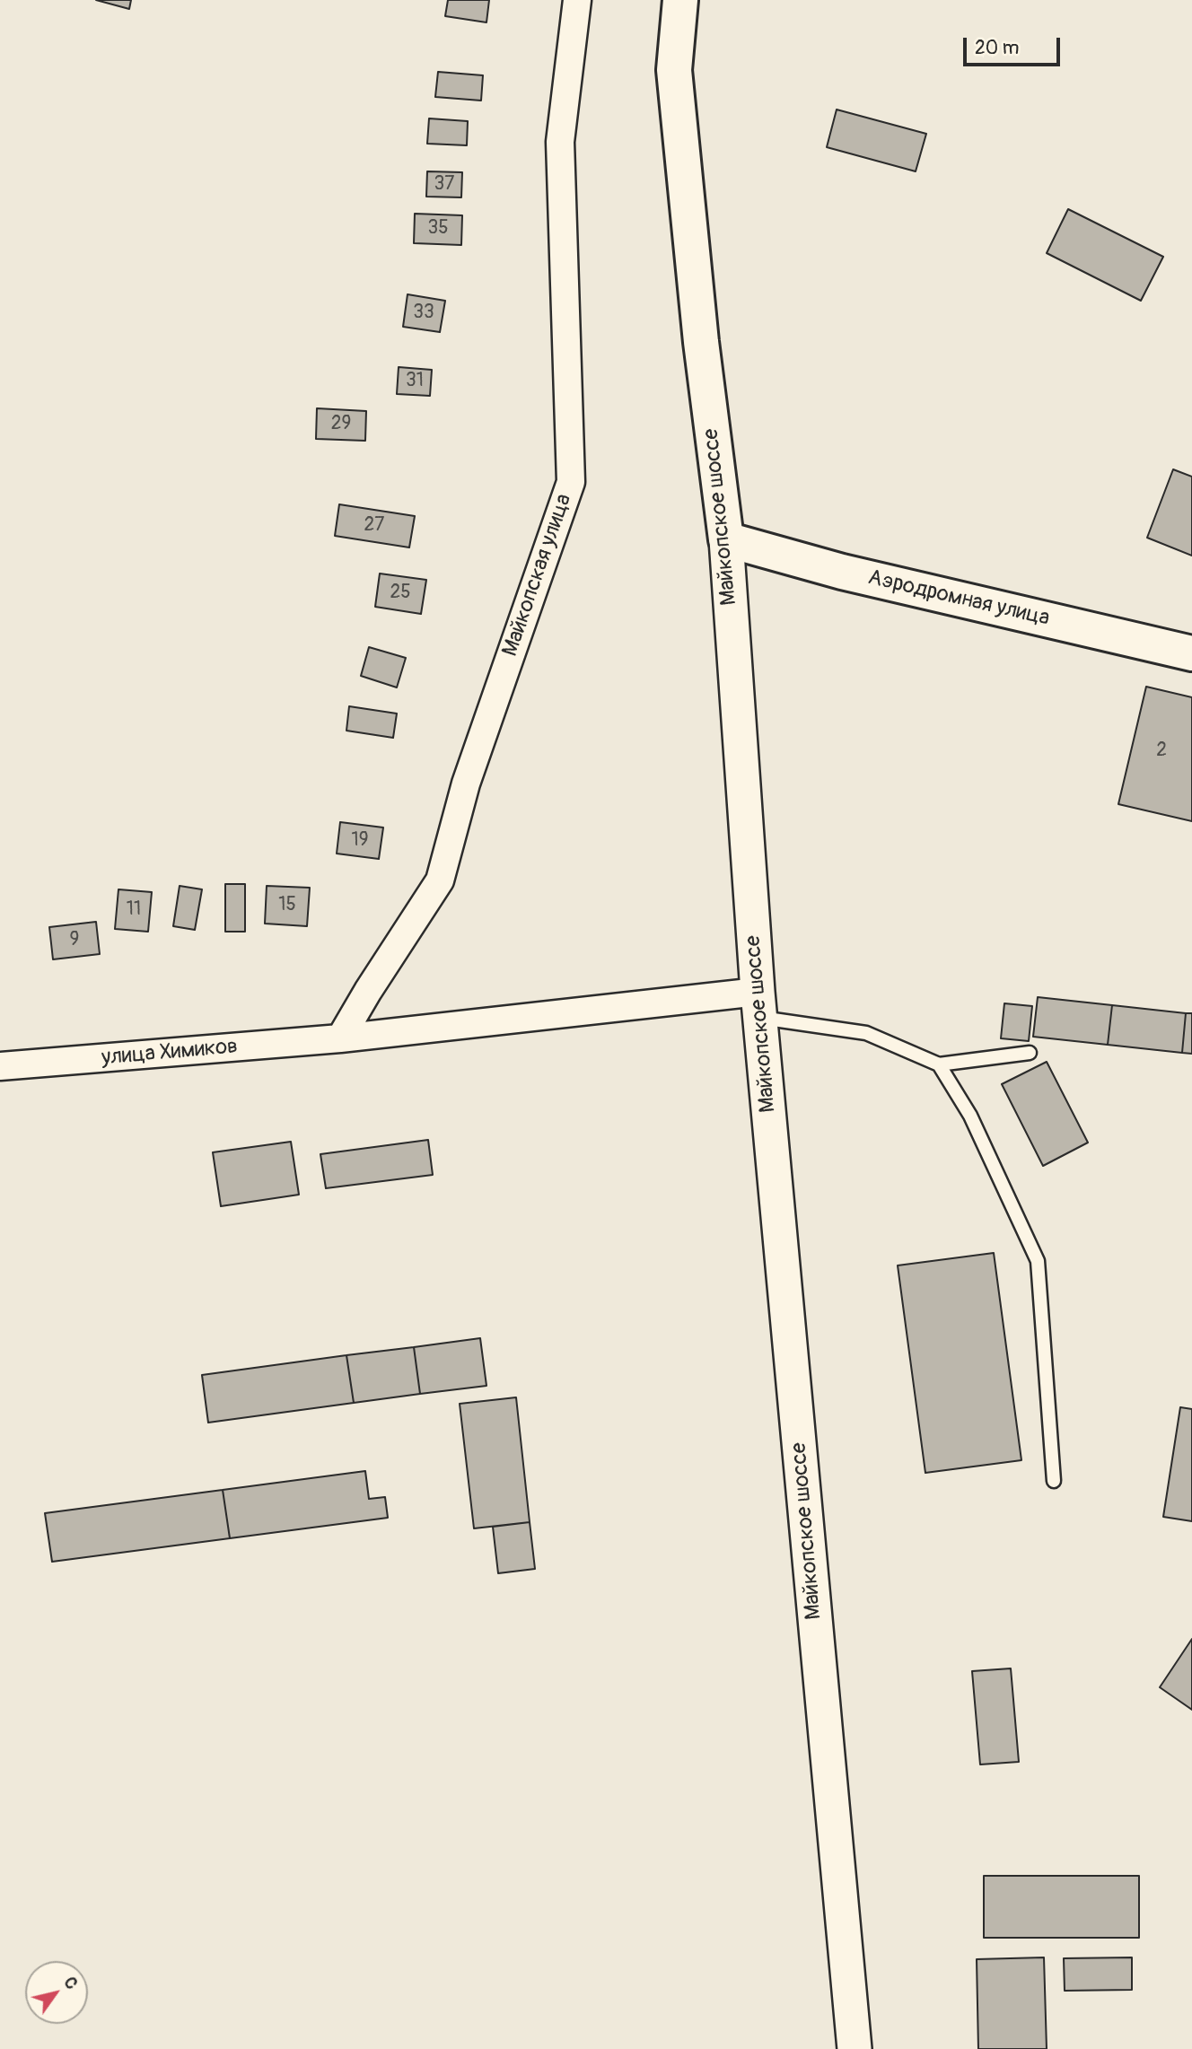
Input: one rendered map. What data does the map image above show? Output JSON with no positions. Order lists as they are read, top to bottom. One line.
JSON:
{"streets":{"main road":["Майкопское шоссе","Аэродромная улица"],"street":["Майкопская улица","улица Химиков"]},"crossings":[["Майкопское шоссе","Аэродромная улица"],["Майкопское шоссе","улица Химиков"],["Майкопская улица","улица Химиков"]],"house_numbers":["37","35","33","31","29","27","25","2","19","15","11","9"],"scale_bar":"20 m","north":"top right"}
